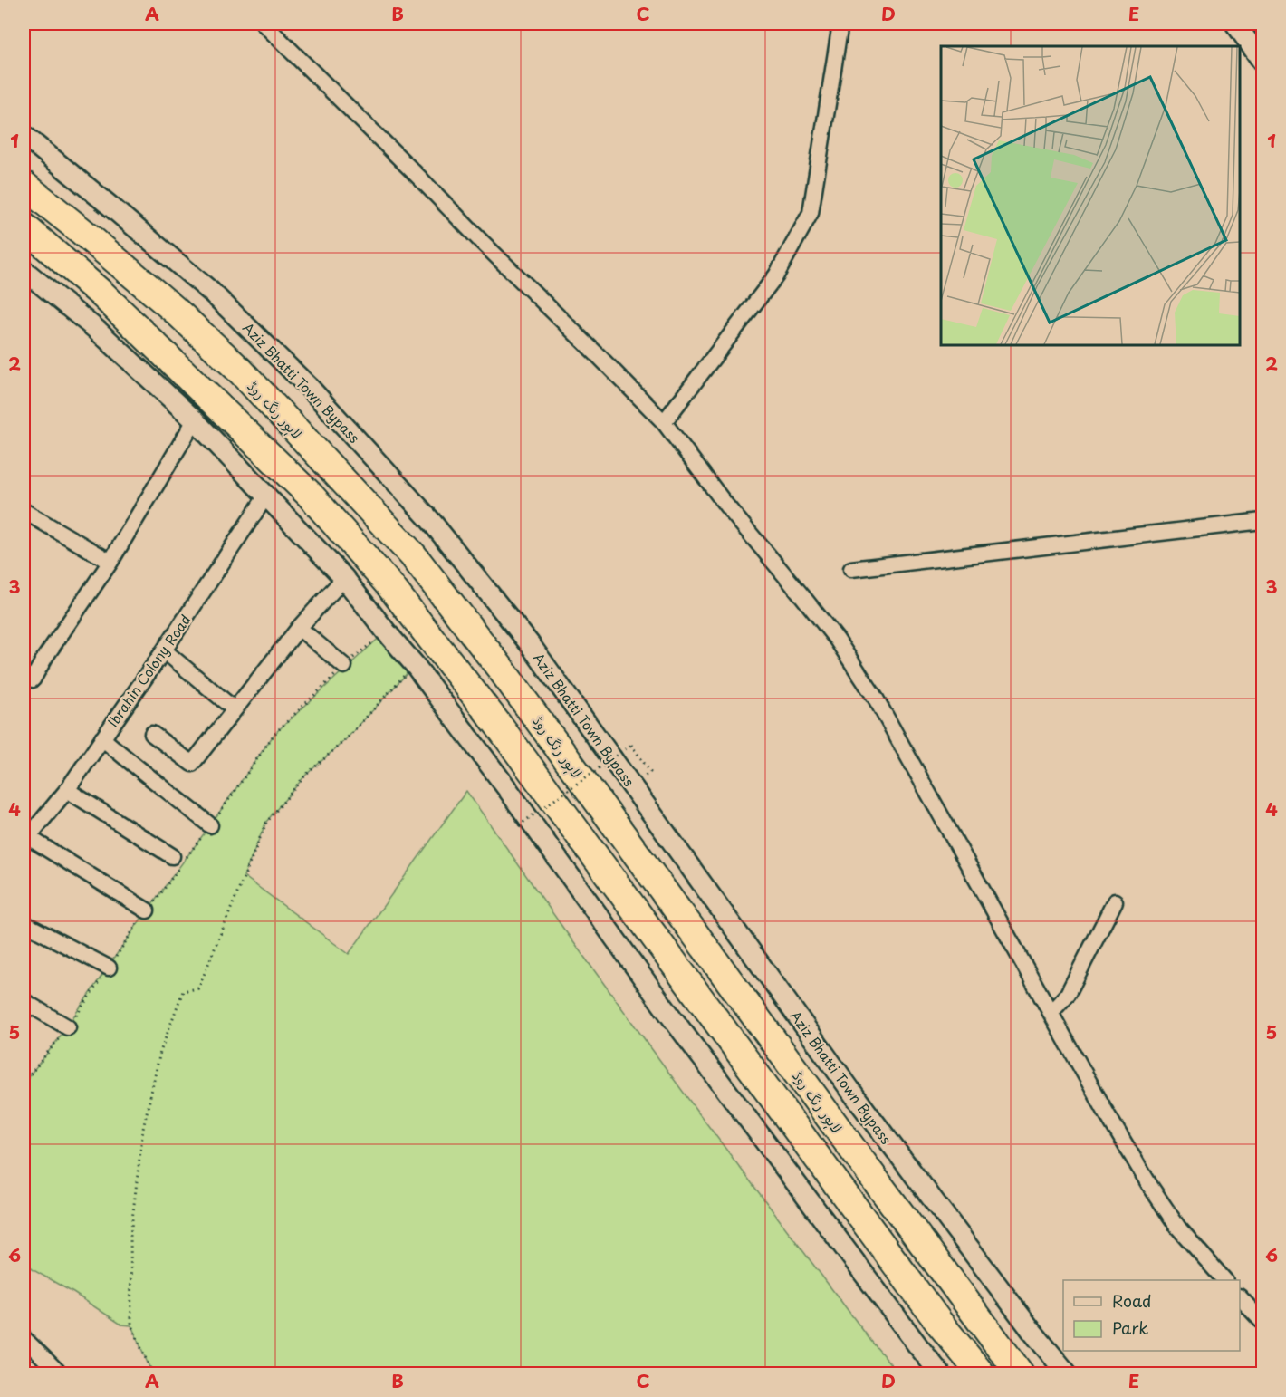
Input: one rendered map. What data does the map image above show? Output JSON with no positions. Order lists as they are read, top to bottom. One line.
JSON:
{"streets":{"highway":["لاہور رنگ روڈ"],"street":["Aziz Bhatti Town Bypass","Ibrahin Colony Road"]},"legend":["Road","Park"],"grid":{"columns":["A","B","C","D","E"],"rows":["1","2","3","4","5","6"]}}
